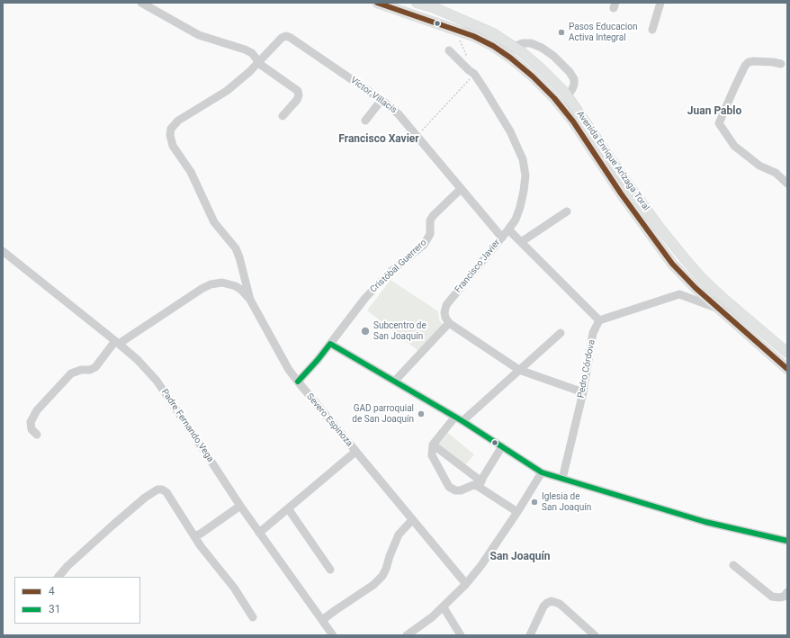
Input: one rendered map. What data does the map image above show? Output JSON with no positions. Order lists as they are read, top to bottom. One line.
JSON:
{"streets":{"main road":["Avenida Enrique Arízaga Toral"],"street":["Víctor Villacís","Cristóbal Guerrero","Francisco Javier","Pedro Córdova","Severo Espinoza","Padre Fernando Vega"]},"crossings":[["Víctor Villacís","Cristóbal Guerrero"],["Víctor Villacís","Francisco Javier"],["Cristóbal Guerrero","Severo Espinoza"],["Severo Espinoza","Padre Fernando Vega"]],"districts":["Juan Pablo","Francisco Xavier","San Joaquín"],"places":["Pasos Educacion Activa Integral","Subcentro de San Joaquín","GAD parroquial de San Joaquín","Iglesia de San Joaquín"],"lines":["transit line 4","transit line 31"],"legend":["4","31"]}
